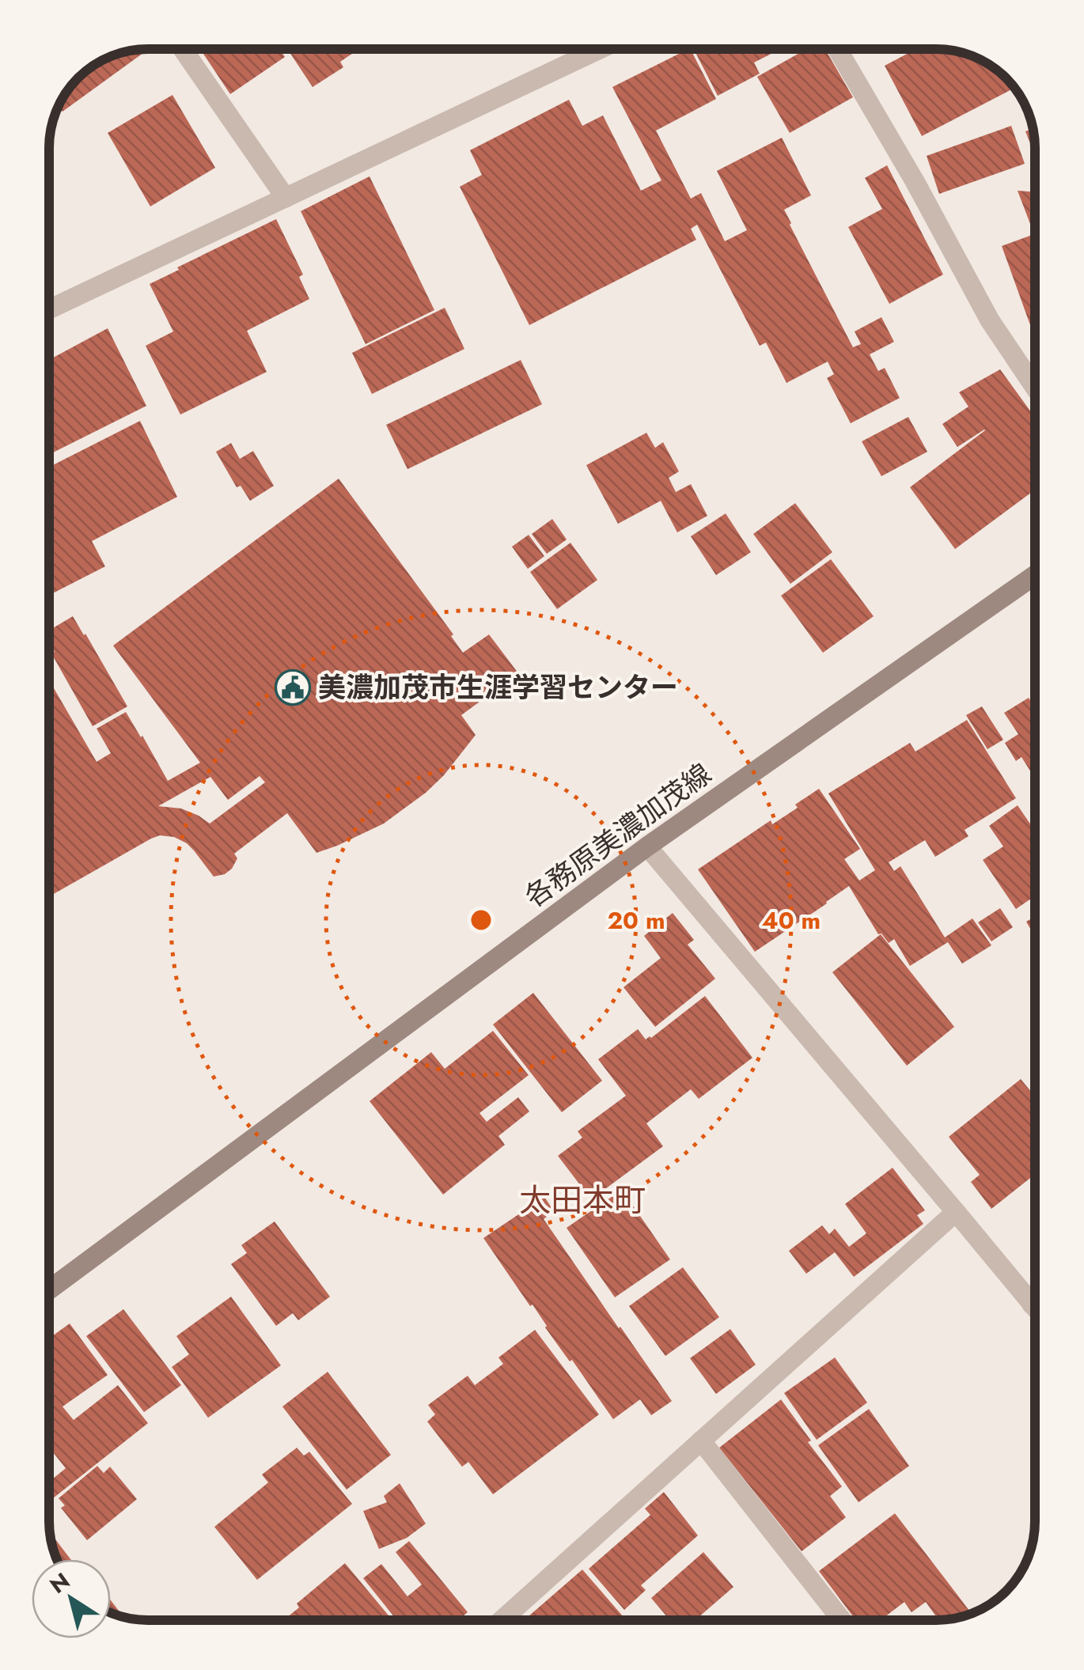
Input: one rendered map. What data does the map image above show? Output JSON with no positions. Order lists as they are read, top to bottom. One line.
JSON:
{"streets":{"main road":["各務原美濃加茂線"]},"districts":["太田本町"],"places":{"public building":["美濃加茂市生涯学習センター"]},"north":"top left","rings":["20 m","40 m"]}
